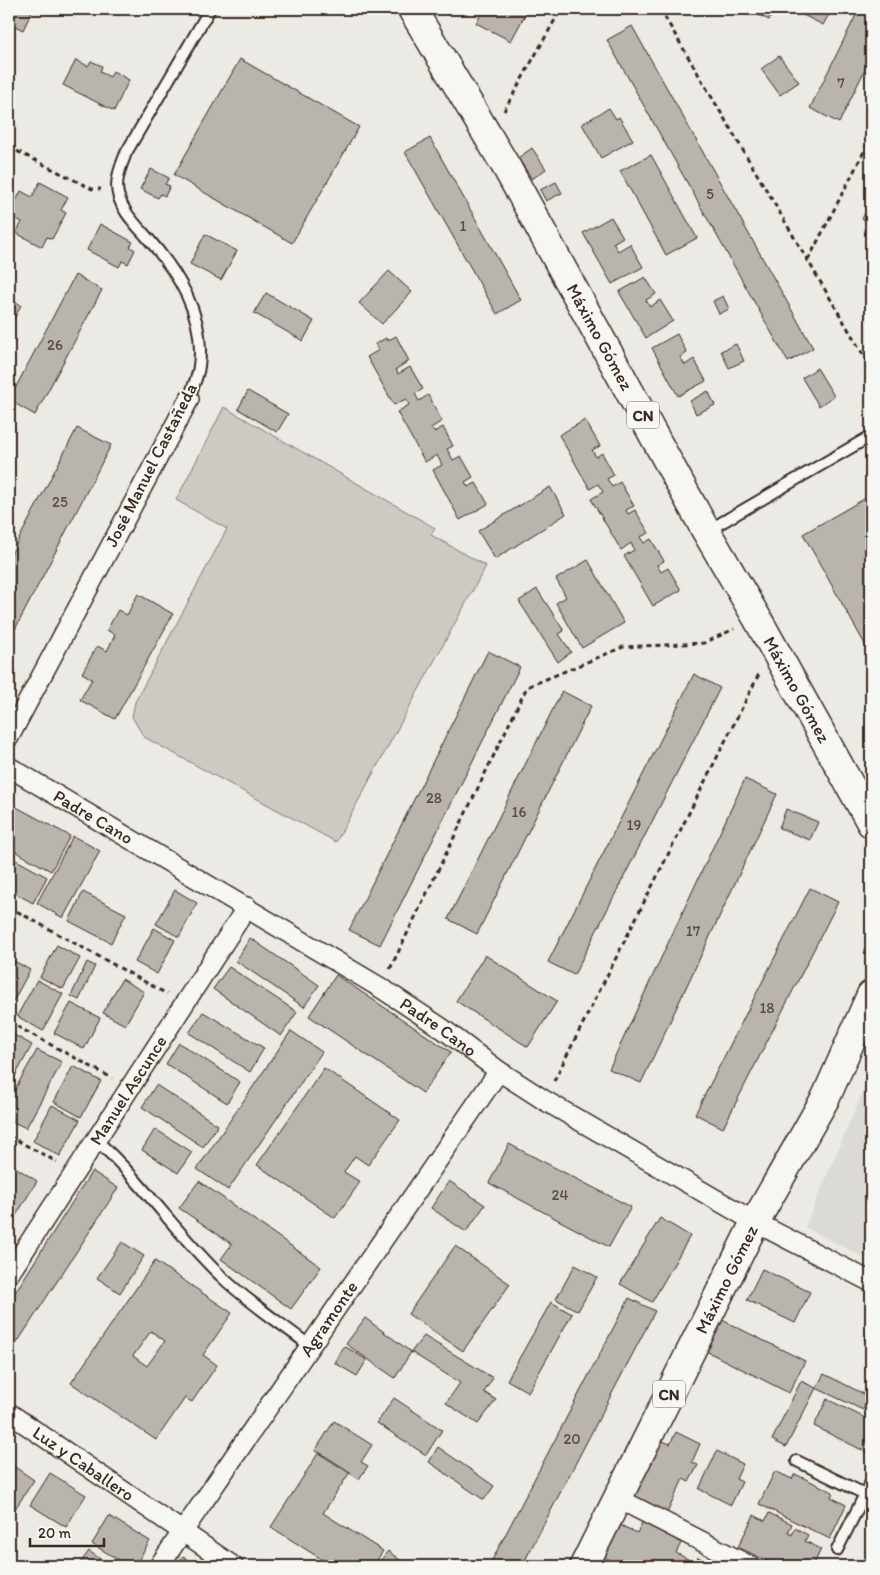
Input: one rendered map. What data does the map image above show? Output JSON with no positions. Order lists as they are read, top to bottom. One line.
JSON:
{"streets":{"main road":["Máximo Gómez","CN"],"street":["José Manuel Castañeda","Padre Cano","Manuel Ascunce","Agramonte","Luz y Caballero"]},"crossings":[["Máximo Gómez","Padre Cano"],["Padre Cano","Manuel Ascunce"],["Padre Cano","Agramonte"],["Agramonte","Luz y Caballero"]],"house_numbers":["7","5","1","26","25","28","16","19","17","18","24","20"],"scale_bar":"20 m"}
